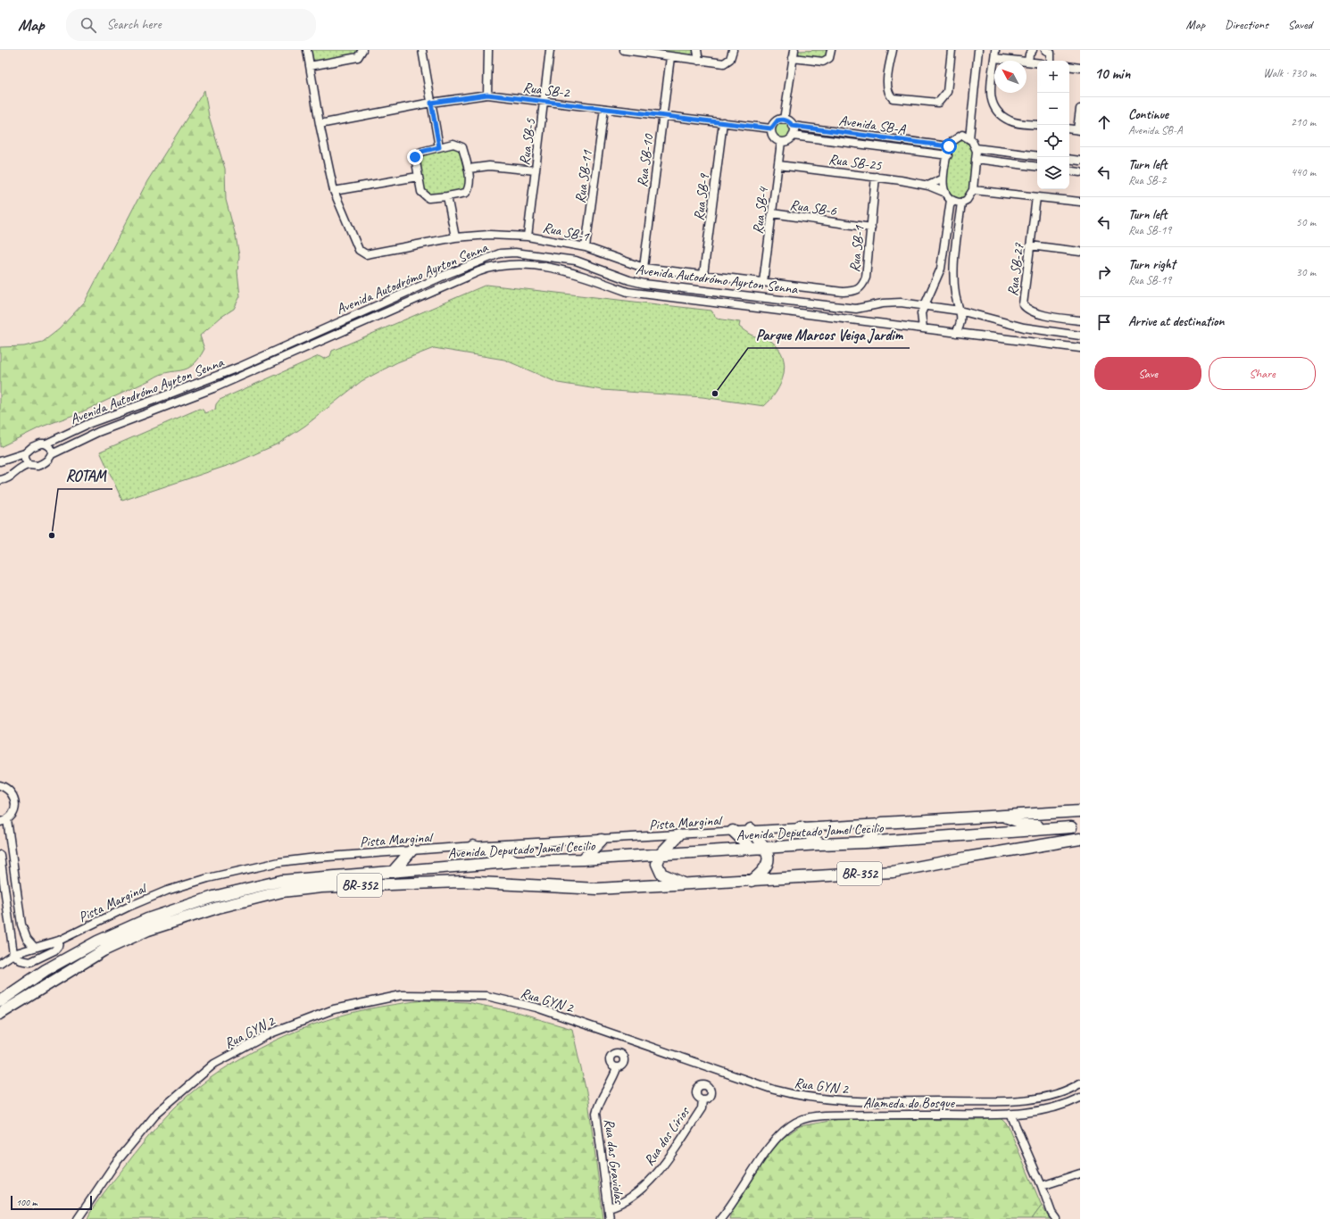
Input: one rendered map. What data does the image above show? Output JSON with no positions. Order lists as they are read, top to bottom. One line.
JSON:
{"streets":{"highway":["Avenida Deputado Jamel Cecilio","BR-352"],"street":["Rua SB-2","Avenida SB-A","Rua SB-5","Rua SB-10","Rua SB-25","Rua SB-11","Rua SB-9","Rua SB-6","Rua SB-4","Rua SB-1","Rua SB-27","Avenida Autodrómo Ayrton Senna","Pista Marginal","Rua GYN 2","Alameda do Bosque","Rua dos Lírios","Rua das Graviolas"]},"crossings":[["Rua SB-2","Avenida SB-A"],["Rua SB-2","Rua SB-5"],["Rua SB-2","Rua SB-10"],["Rua SB-2","Rua SB-11"],["Rua SB-2","Rua SB-9"],["Rua SB-2","Rua SB-4"],["Rua SB-2","Rua SB-1"],["Avenida SB-A","Rua SB-4"],["Rua SB-5","Rua SB-1"],["Rua SB-10","Rua SB-1"],["Rua SB-25","Rua SB-4"],["Rua SB-25","Rua SB-1"],["Rua SB-11","Rua SB-1"],["Rua SB-9","Rua SB-1"],["Rua SB-6","Rua SB-4"],["Rua SB-6","Rua SB-1"],["Rua SB-4","Rua SB-1"],["Avenida Deputado Jamel Cecilio","BR-352"],["Rua dos Lírios","Rua das Graviolas"]],"places":["Parque Marcos Veiga Jardim","ROTAM"],"scale_bar":"100 m","north":"top left","page":{"header":"Map","search":"Search here","nav":["Map","Directions","Saved"],"heading":["10 min","Walk · 730 m"],"map_buttons":["+","−"],"list":[["Continue","Avenida SB-A","210 m"],["Turn left","Rua SB-2","440 m"],["Turn left","Rua SB-19","50 m"],["Turn right","Rua SB-19","30 m"],"Arrive at destination"],"buttons":["Save","Share"],"scale":"100 m"}}
